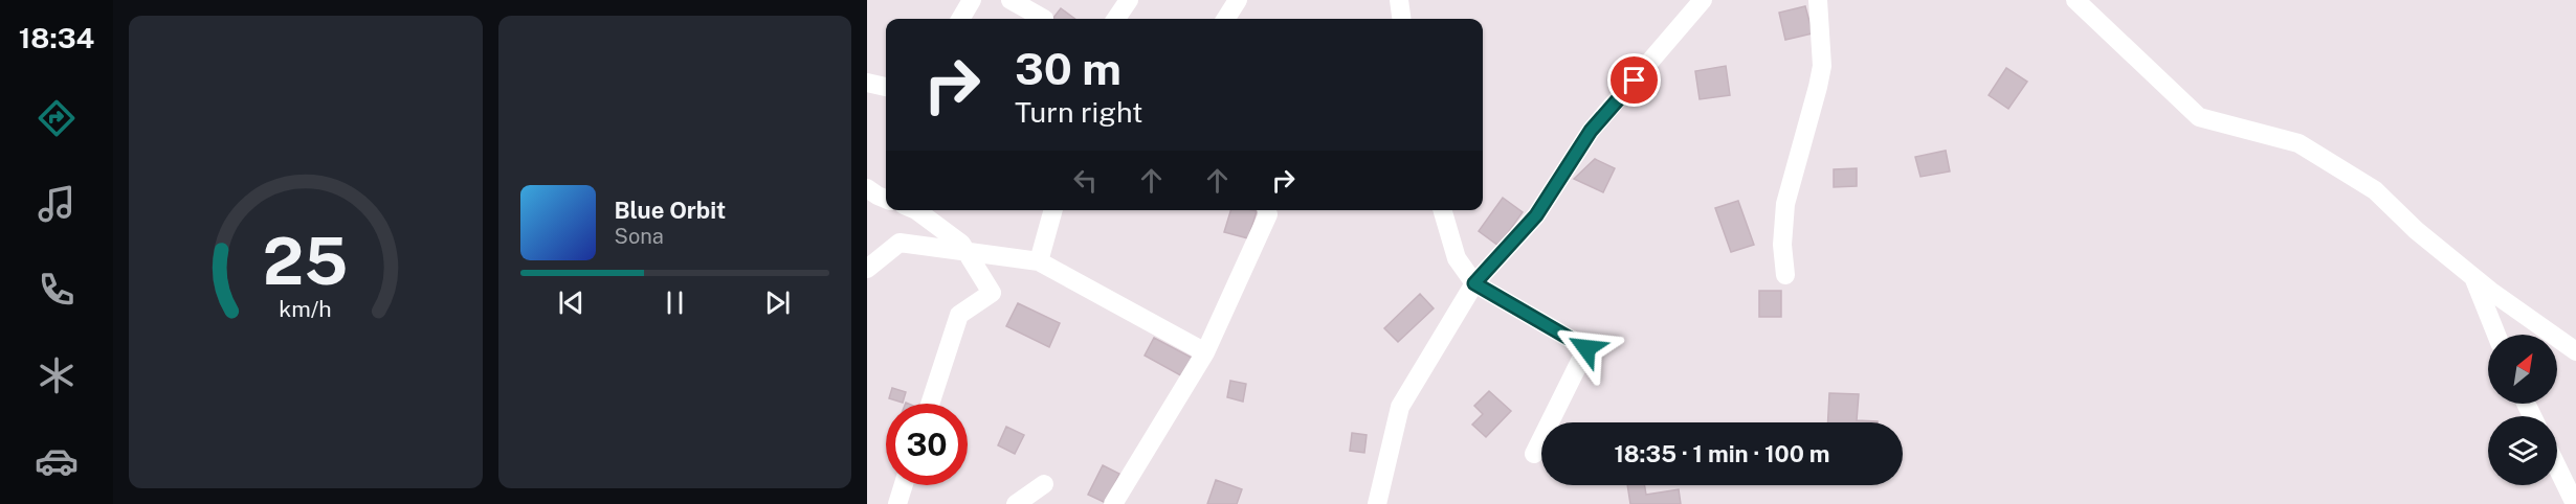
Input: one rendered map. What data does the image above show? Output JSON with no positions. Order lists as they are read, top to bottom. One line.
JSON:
{"north":"top right","page":{"tabs":"18:34","turn":["30 m","Turn right"],"song":["Blue Orbit","Sona"],"limit":"30","trip":"18:35 · 1 min · 100 m","gauge":["25","km/h"]}}
